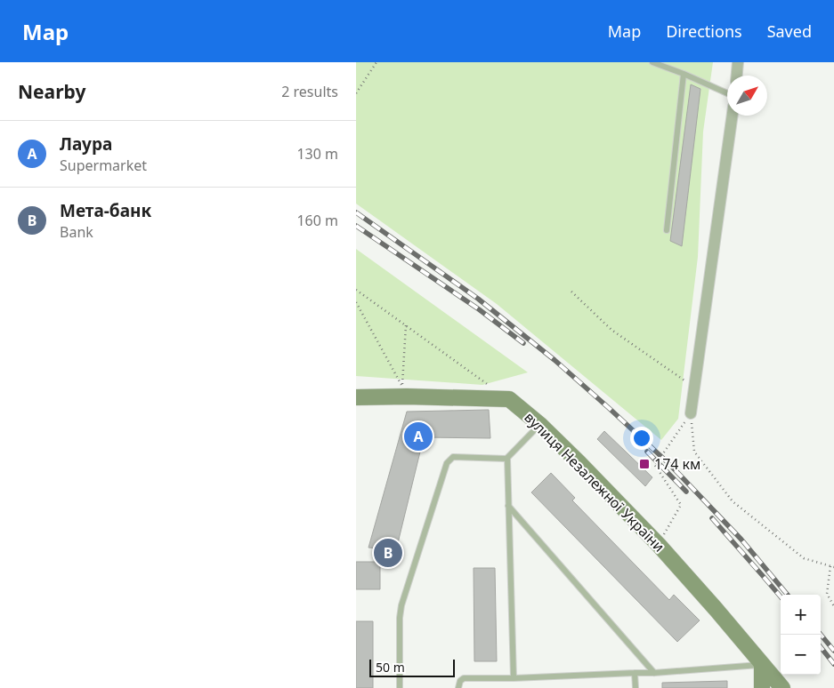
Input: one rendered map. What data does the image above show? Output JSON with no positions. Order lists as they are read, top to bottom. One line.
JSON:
{"streets":{"street":["вулиця Незалежної України"]},"places":{"transit":["174 км"]},"scale_bar":"50 m","north":"top right","page":{"header":"Map","nav":["Map","Directions","Saved"],"heading":["Nearby","2 results"],"list":[{"mark":"A","name":"Лаура","note":"Supermarket","value":"130 m"},{"mark":"B","name":"Мета-банк","note":"Bank","value":"160 m"}],"pins":["A","B"],"map_buttons":["+","−"],"scale":"50 m"}}
